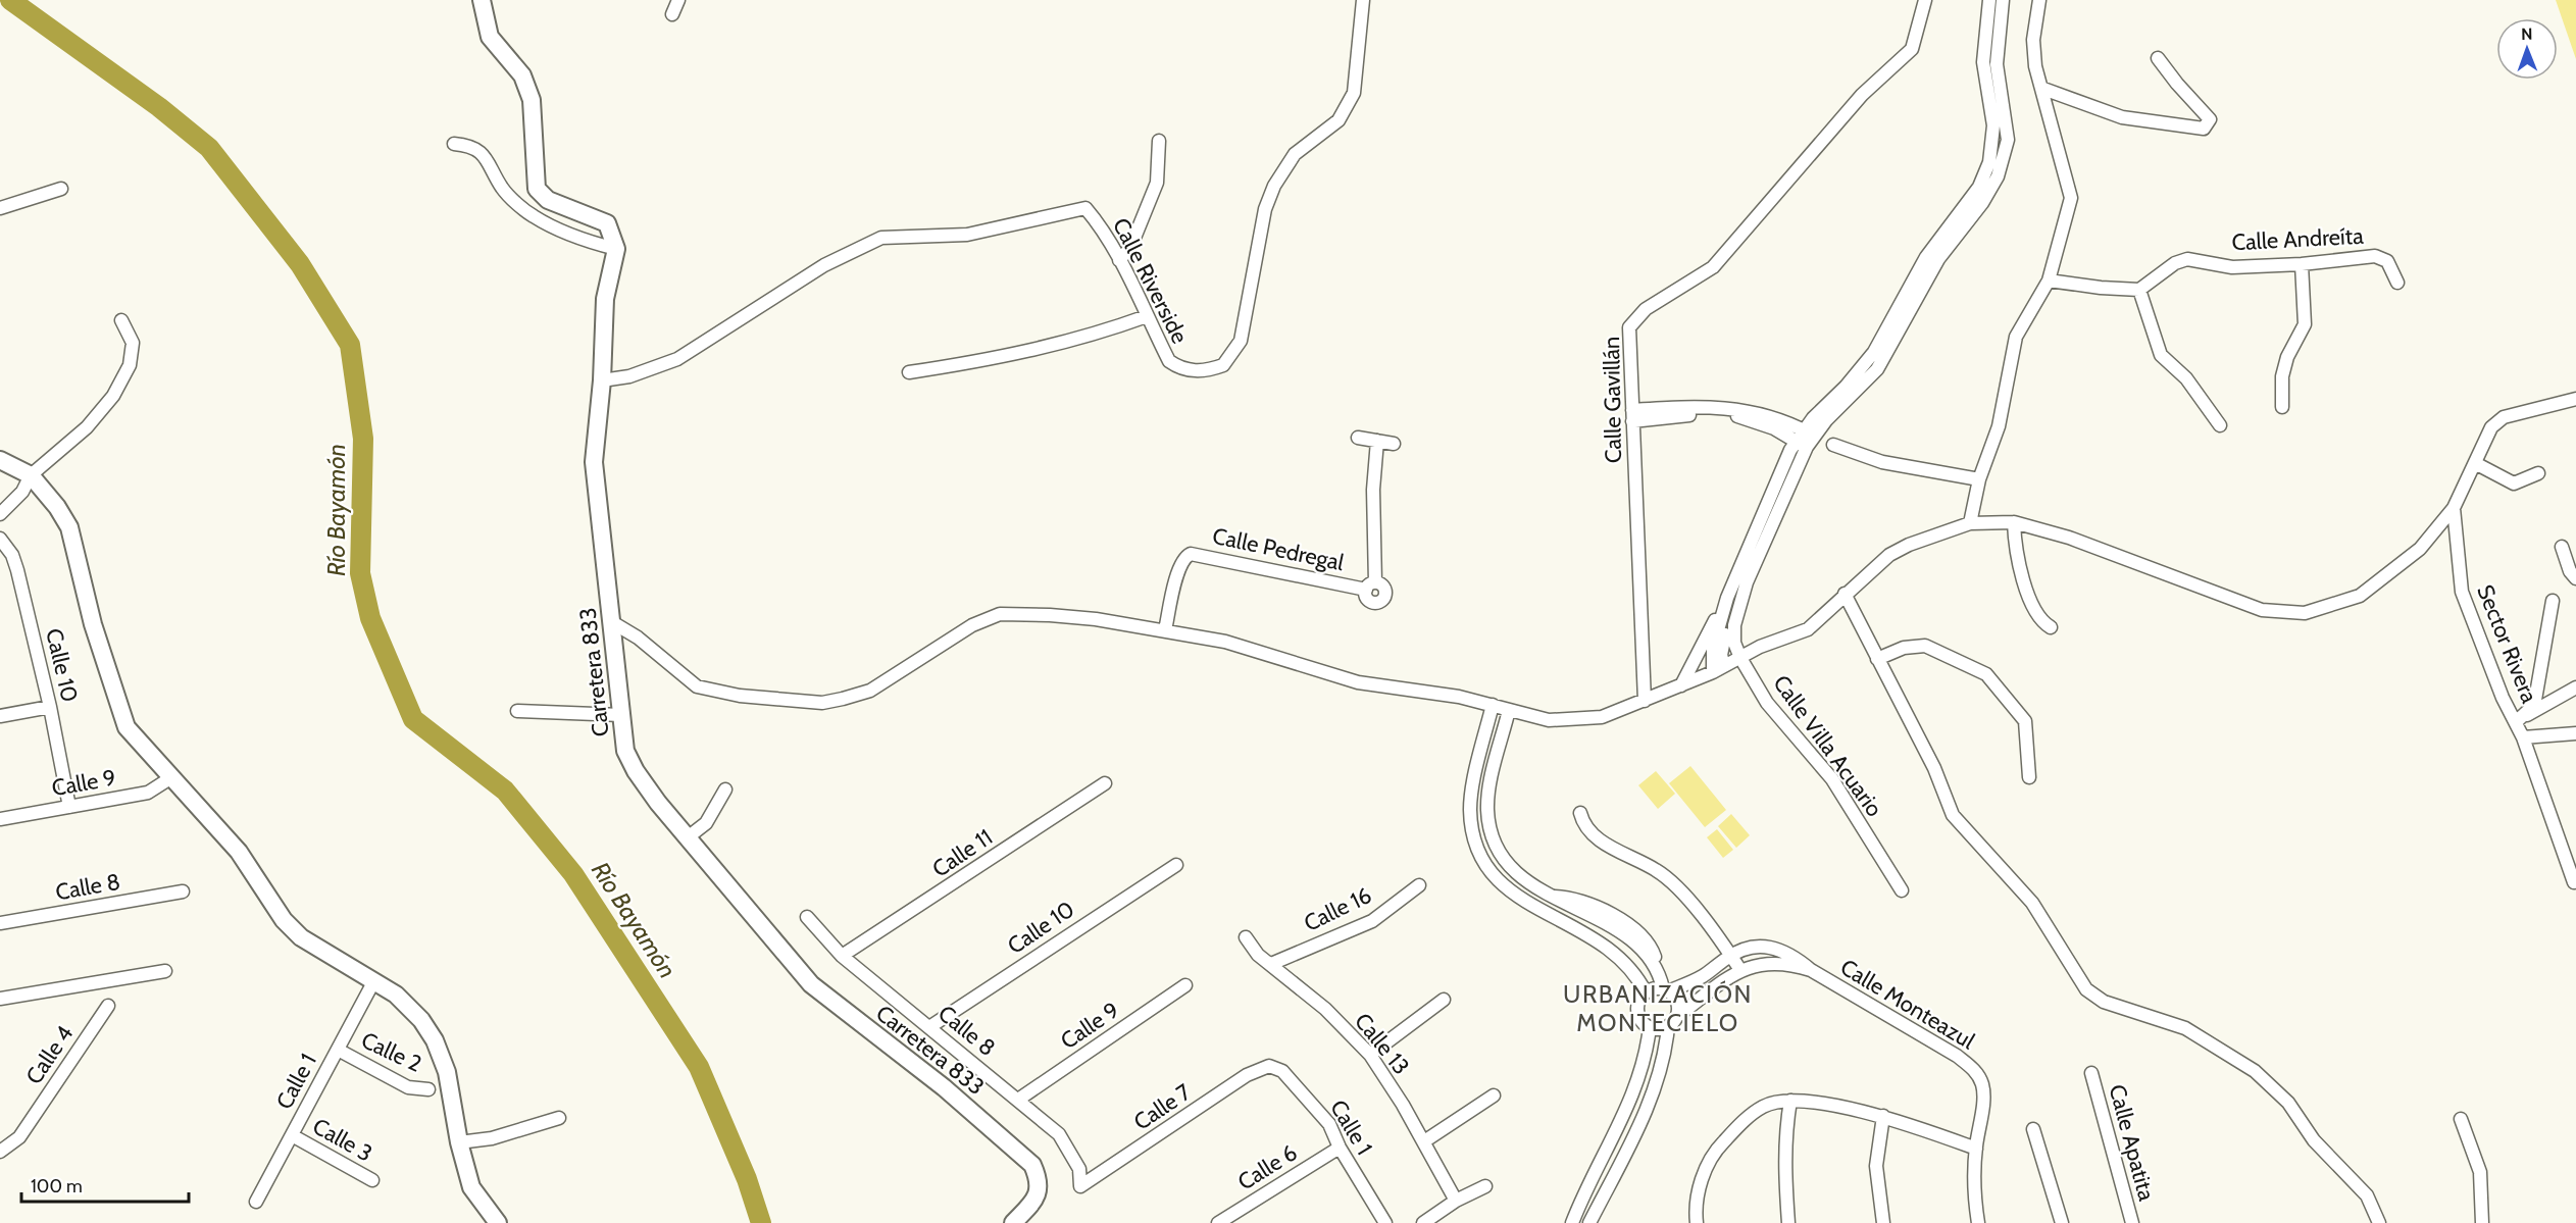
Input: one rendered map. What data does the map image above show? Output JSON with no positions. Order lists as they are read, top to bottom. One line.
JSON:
{"streets":{"street":["Calle Andreíta","Calle Riverside","Calle Gavillán","Calle Pedregal","Sector Rivera","Calle 10","Carretera 833","Calle Villa Acuario","Calle 9","Calle 11","Calle 8","Calle 16","Calle Monteazul","Calle 13","Calle 2","Calle 4","Calle 1","Calle 7","Calle 3","Calle Apatita","Calle 6"]},"crossings":[["Calle Riverside","Carretera 833"],["Calle 10","Calle 9"],["Calle 10","Calle 8"],["Calle 9","Calle 8"],["Calle 11","Calle 8"],["Calle 8","Calle 7"],["Calle 16","Calle 13"],["Calle 2","Calle 1"],["Calle 1","Calle 7"],["Calle 1","Calle 3"],["Calle 1","Calle 6"]],"districts":["URBANIZACIÓN MONTECIELO"],"water":["Río Bayamón"],"scale_bar":"100 m","north":"top"}
